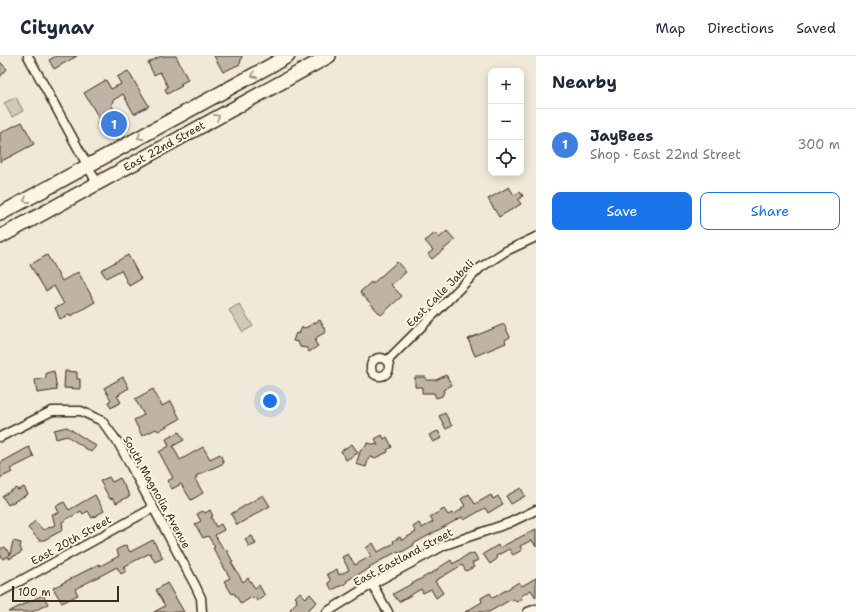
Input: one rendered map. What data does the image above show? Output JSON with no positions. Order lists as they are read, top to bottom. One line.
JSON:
{"streets":{"main road":["East 22nd Street"],"street":["East Calle Jabali","South Magnolia Avenue","East 20th Street","East Eastland Street"]},"crossings":[["South Magnolia Avenue","East 20th Street"]],"scale_bar":"100 m","page":{"header":"Citynav","nav":["Map","Directions","Saved"],"heading":"Nearby","map_buttons":["+","−"],"list":[{"mark":"1","name":"JayBees","note":"Shop · East 22nd Street","value":"300 m"}],"pins":"1","buttons":["Save","Share"],"scale":"100 m"}}
